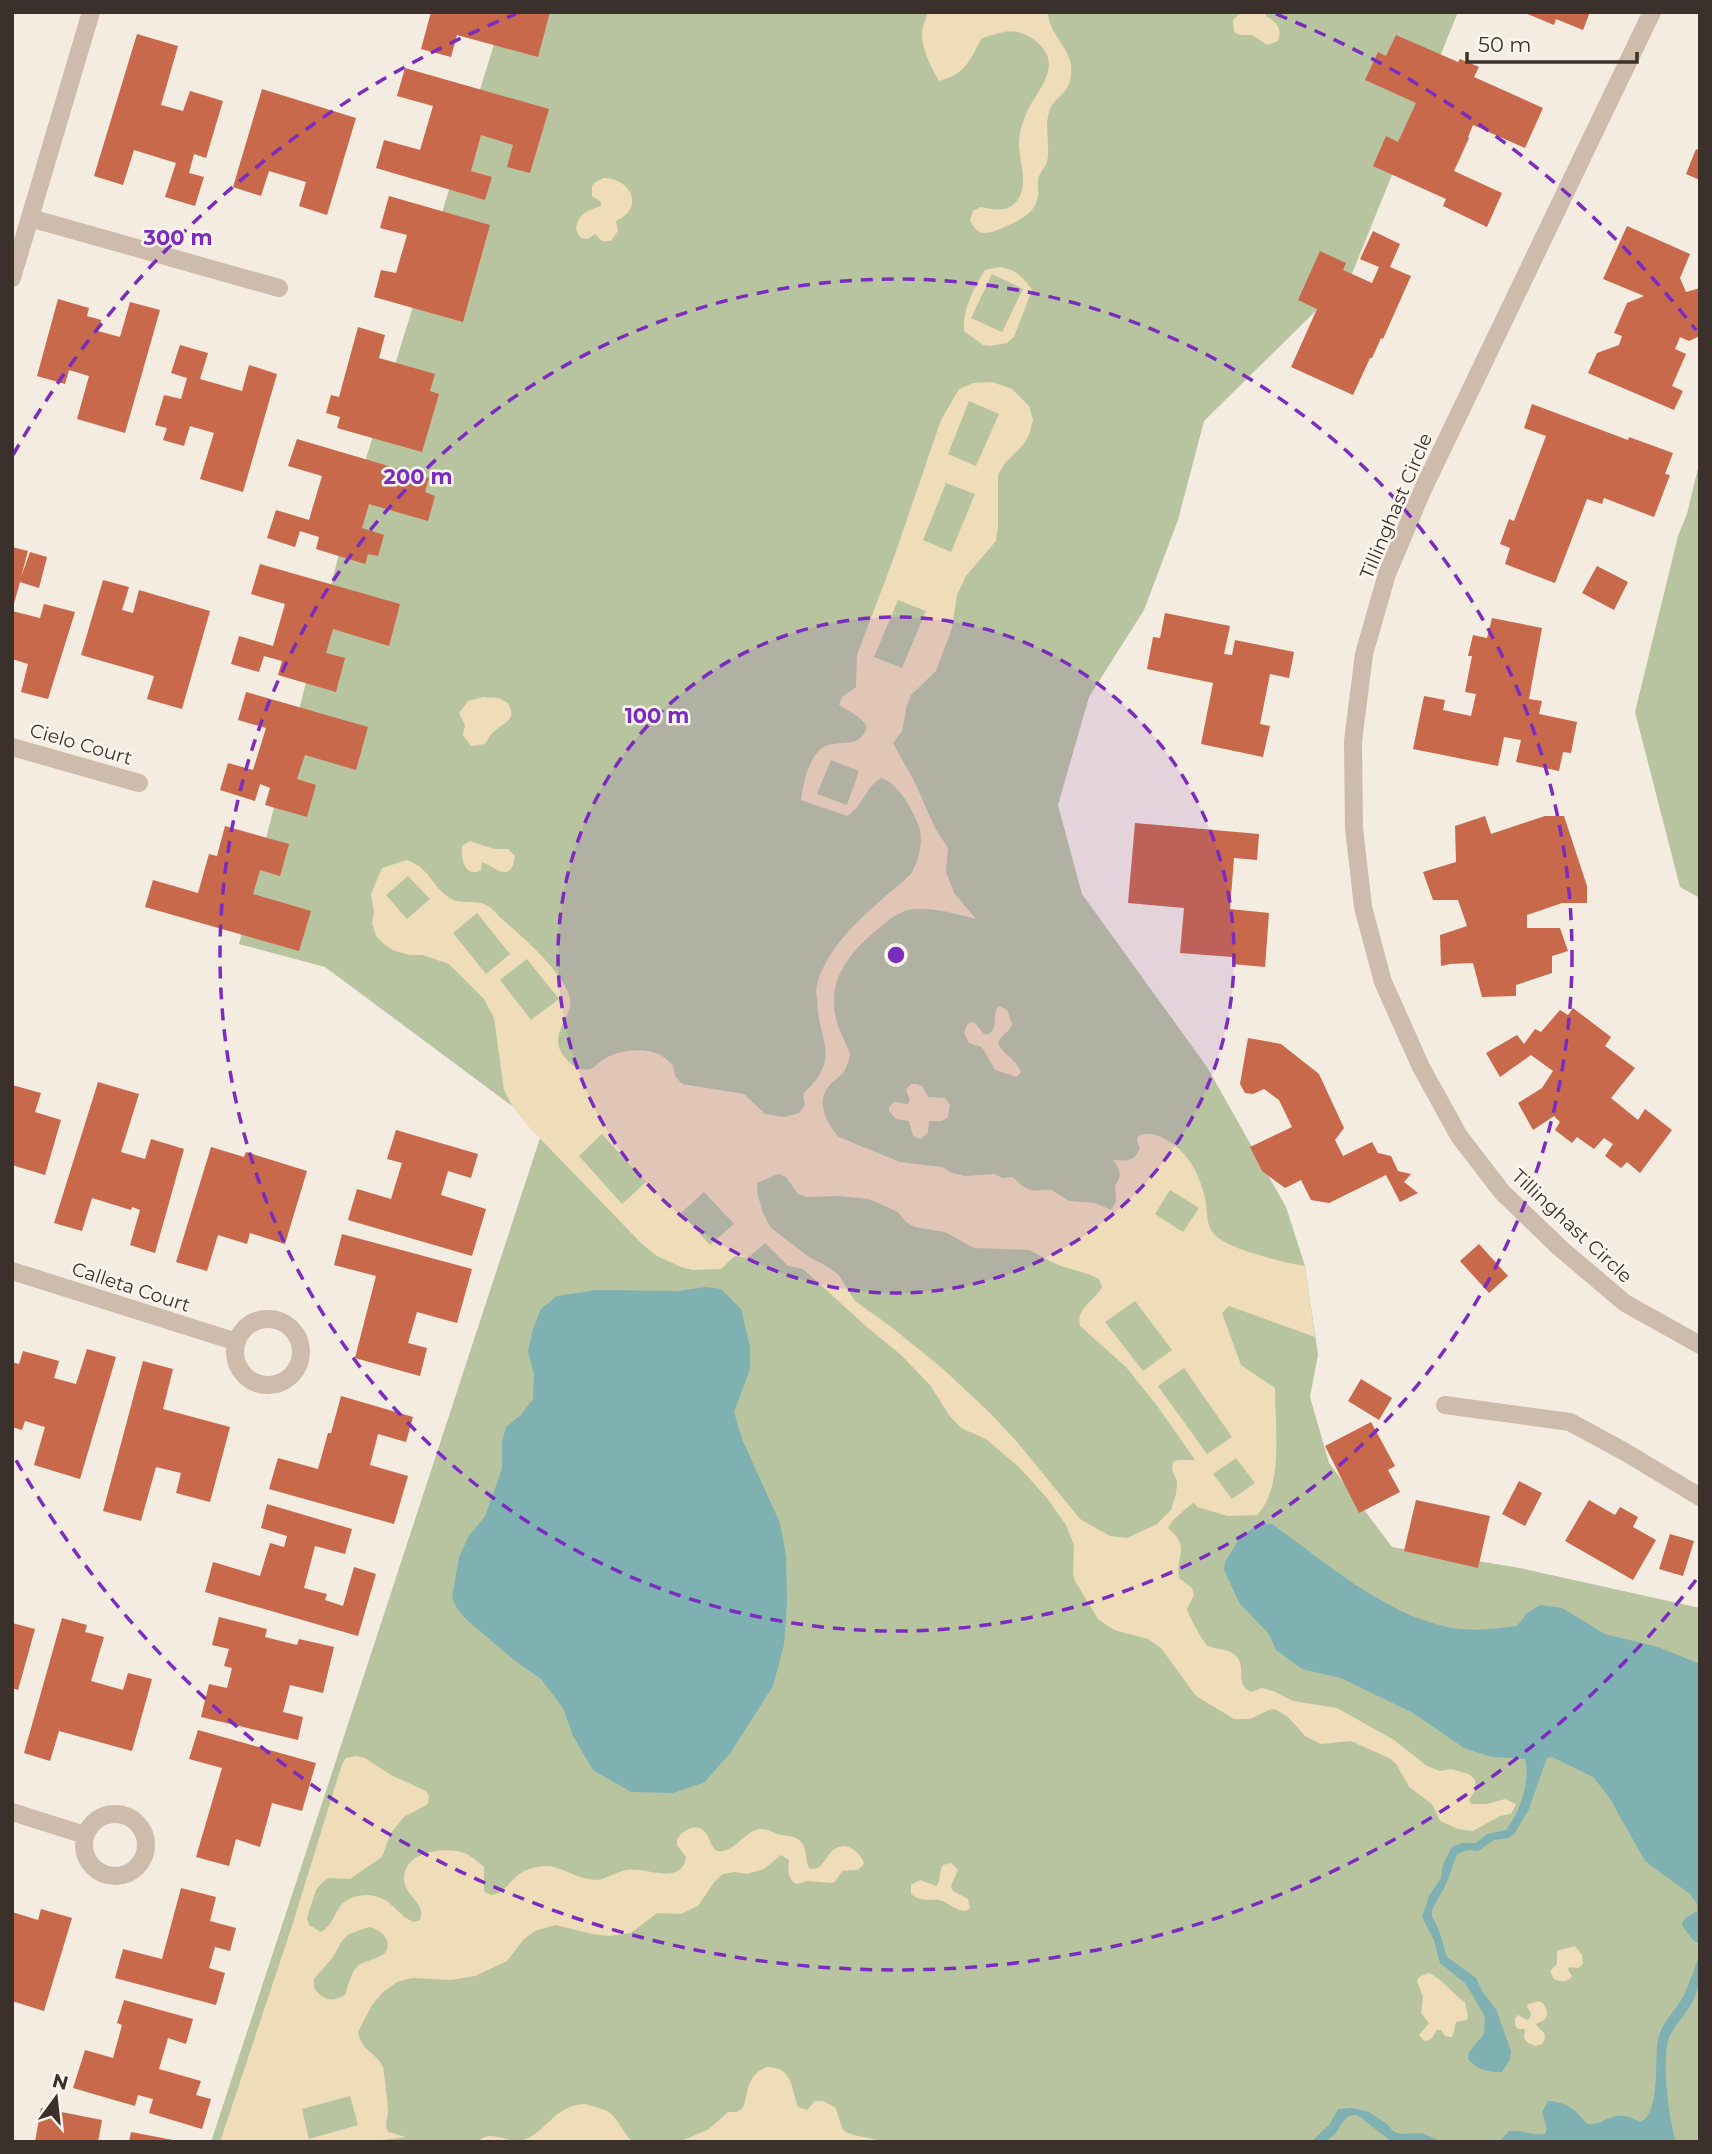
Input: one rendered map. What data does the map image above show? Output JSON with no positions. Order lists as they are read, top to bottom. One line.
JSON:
{"streets":{"street":["Tillinghast Circle","Cielo Court","Calleta Court"]},"scale_bar":"50 m","north":"top","rings":["300 m","200 m","100 m"]}
